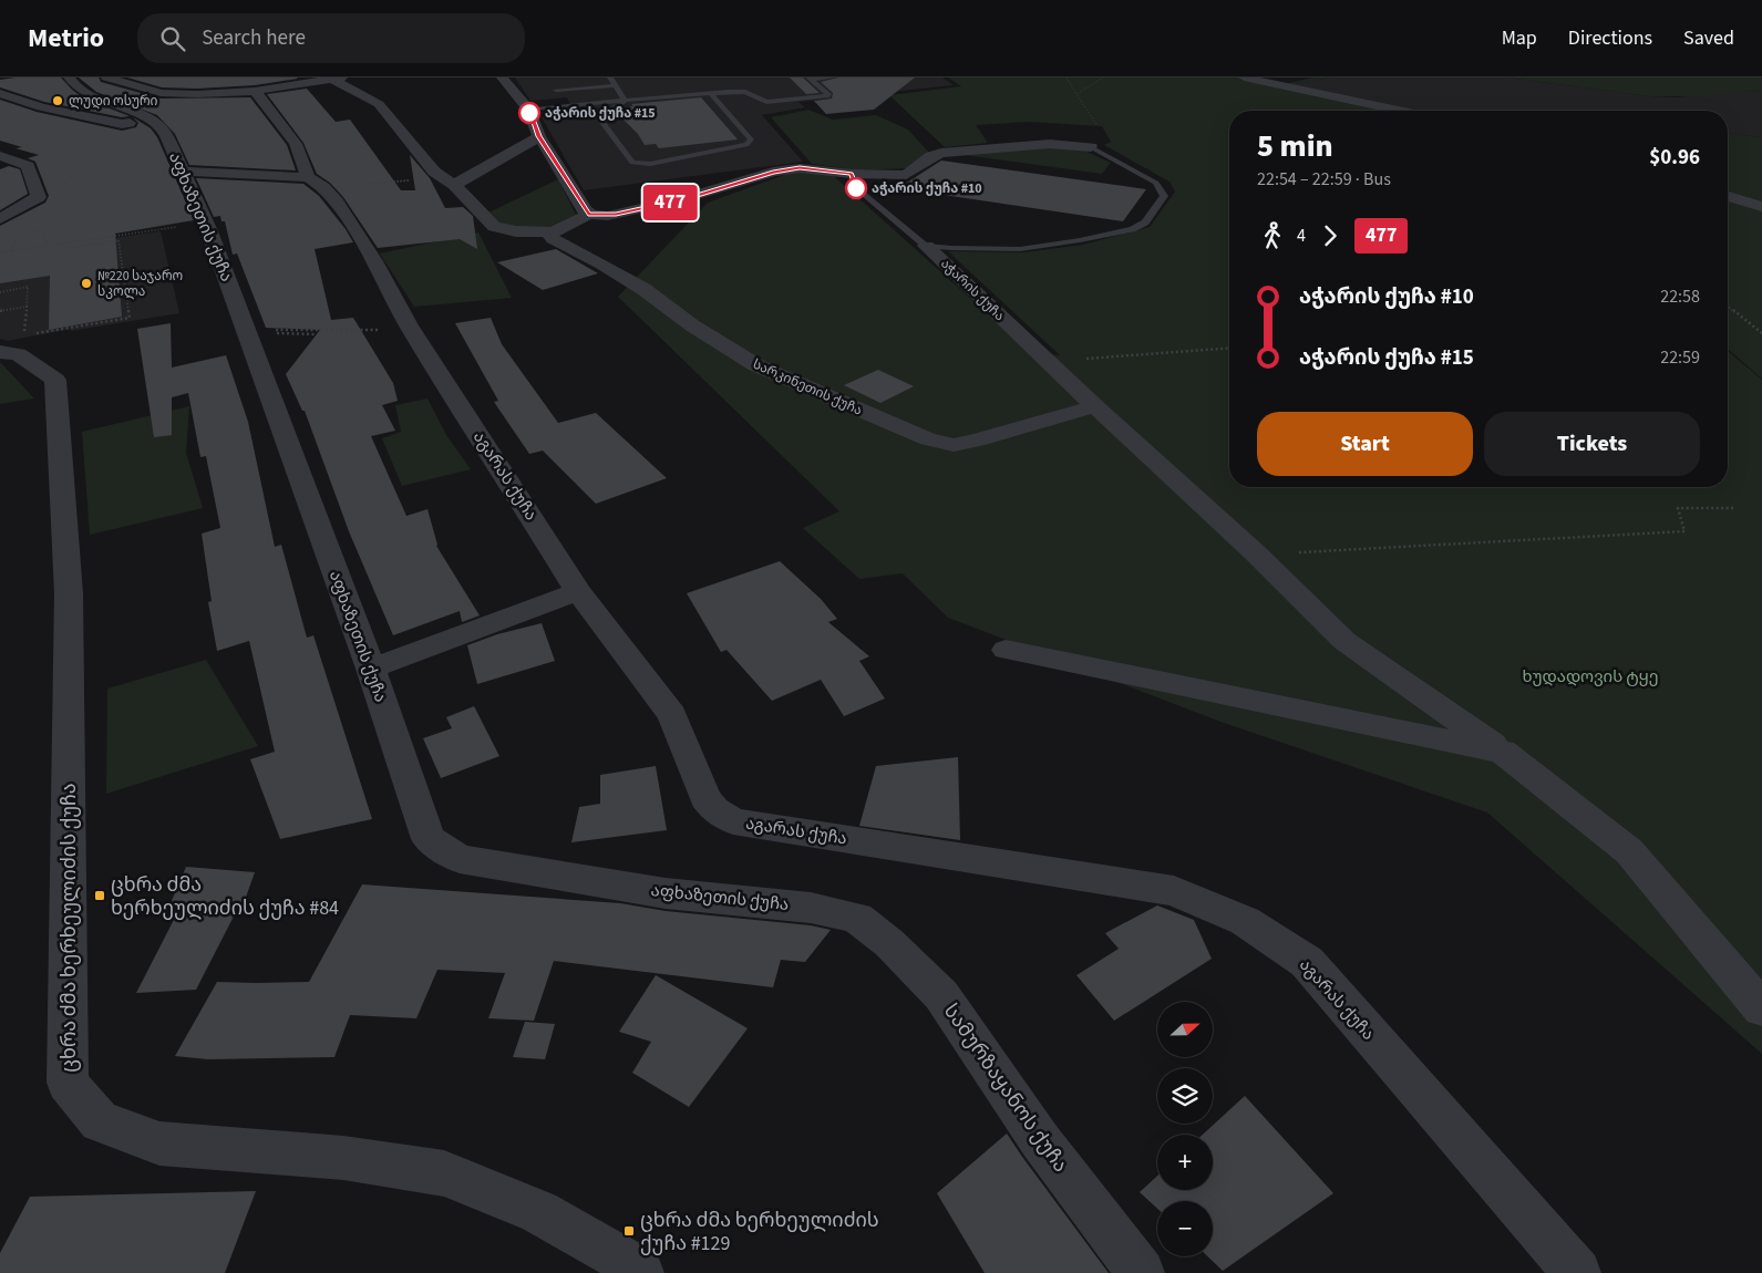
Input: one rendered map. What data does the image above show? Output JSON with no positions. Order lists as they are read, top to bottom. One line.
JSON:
{"streets":{"street":["აფხაზეთის ქუჩა","აჭარის ქუჩა","სარკინეთის ქუჩა","აგარას ქუჩა","ცხრა ძმა ხერხეულიძის ქუჩა","სამურზაყანოს ქუჩა"]},"crossings":[["აფხაზეთის ქუჩა","სამურზაყანოს ქუჩა"],["აჭარის ქუჩა","სარკინეთის ქუჩა"]],"parks":["ხუდადოვის ტყე"],"places":{"other":["ლუდი ოსური","აჭარის ქუჩა #15","აჭარის ქუჩა #10","№220 საჯარო სკოლა"],"transit":["ცხრა ძმა ხერხეულიძის ქუჩა #84","ცხრა ძმა ხერხეულიძის ქუჩა #129"]},"lines":["bus line 477"],"north":"right","page":{"header":"Metrio","search":"Search here","nav":["Map","Directions","Saved"],"on_map":"477","heading":["5 min","22:54 – 22:59 · Bus","$0.96"],"legs":["4","477"],"list":[{"name":"აჭარის ქუჩა #10","value":"22:58"},{"name":"აჭარის ქუჩა #15","value":"22:59"}],"buttons":["Start","Tickets"],"map_buttons":["+","−"]}}
